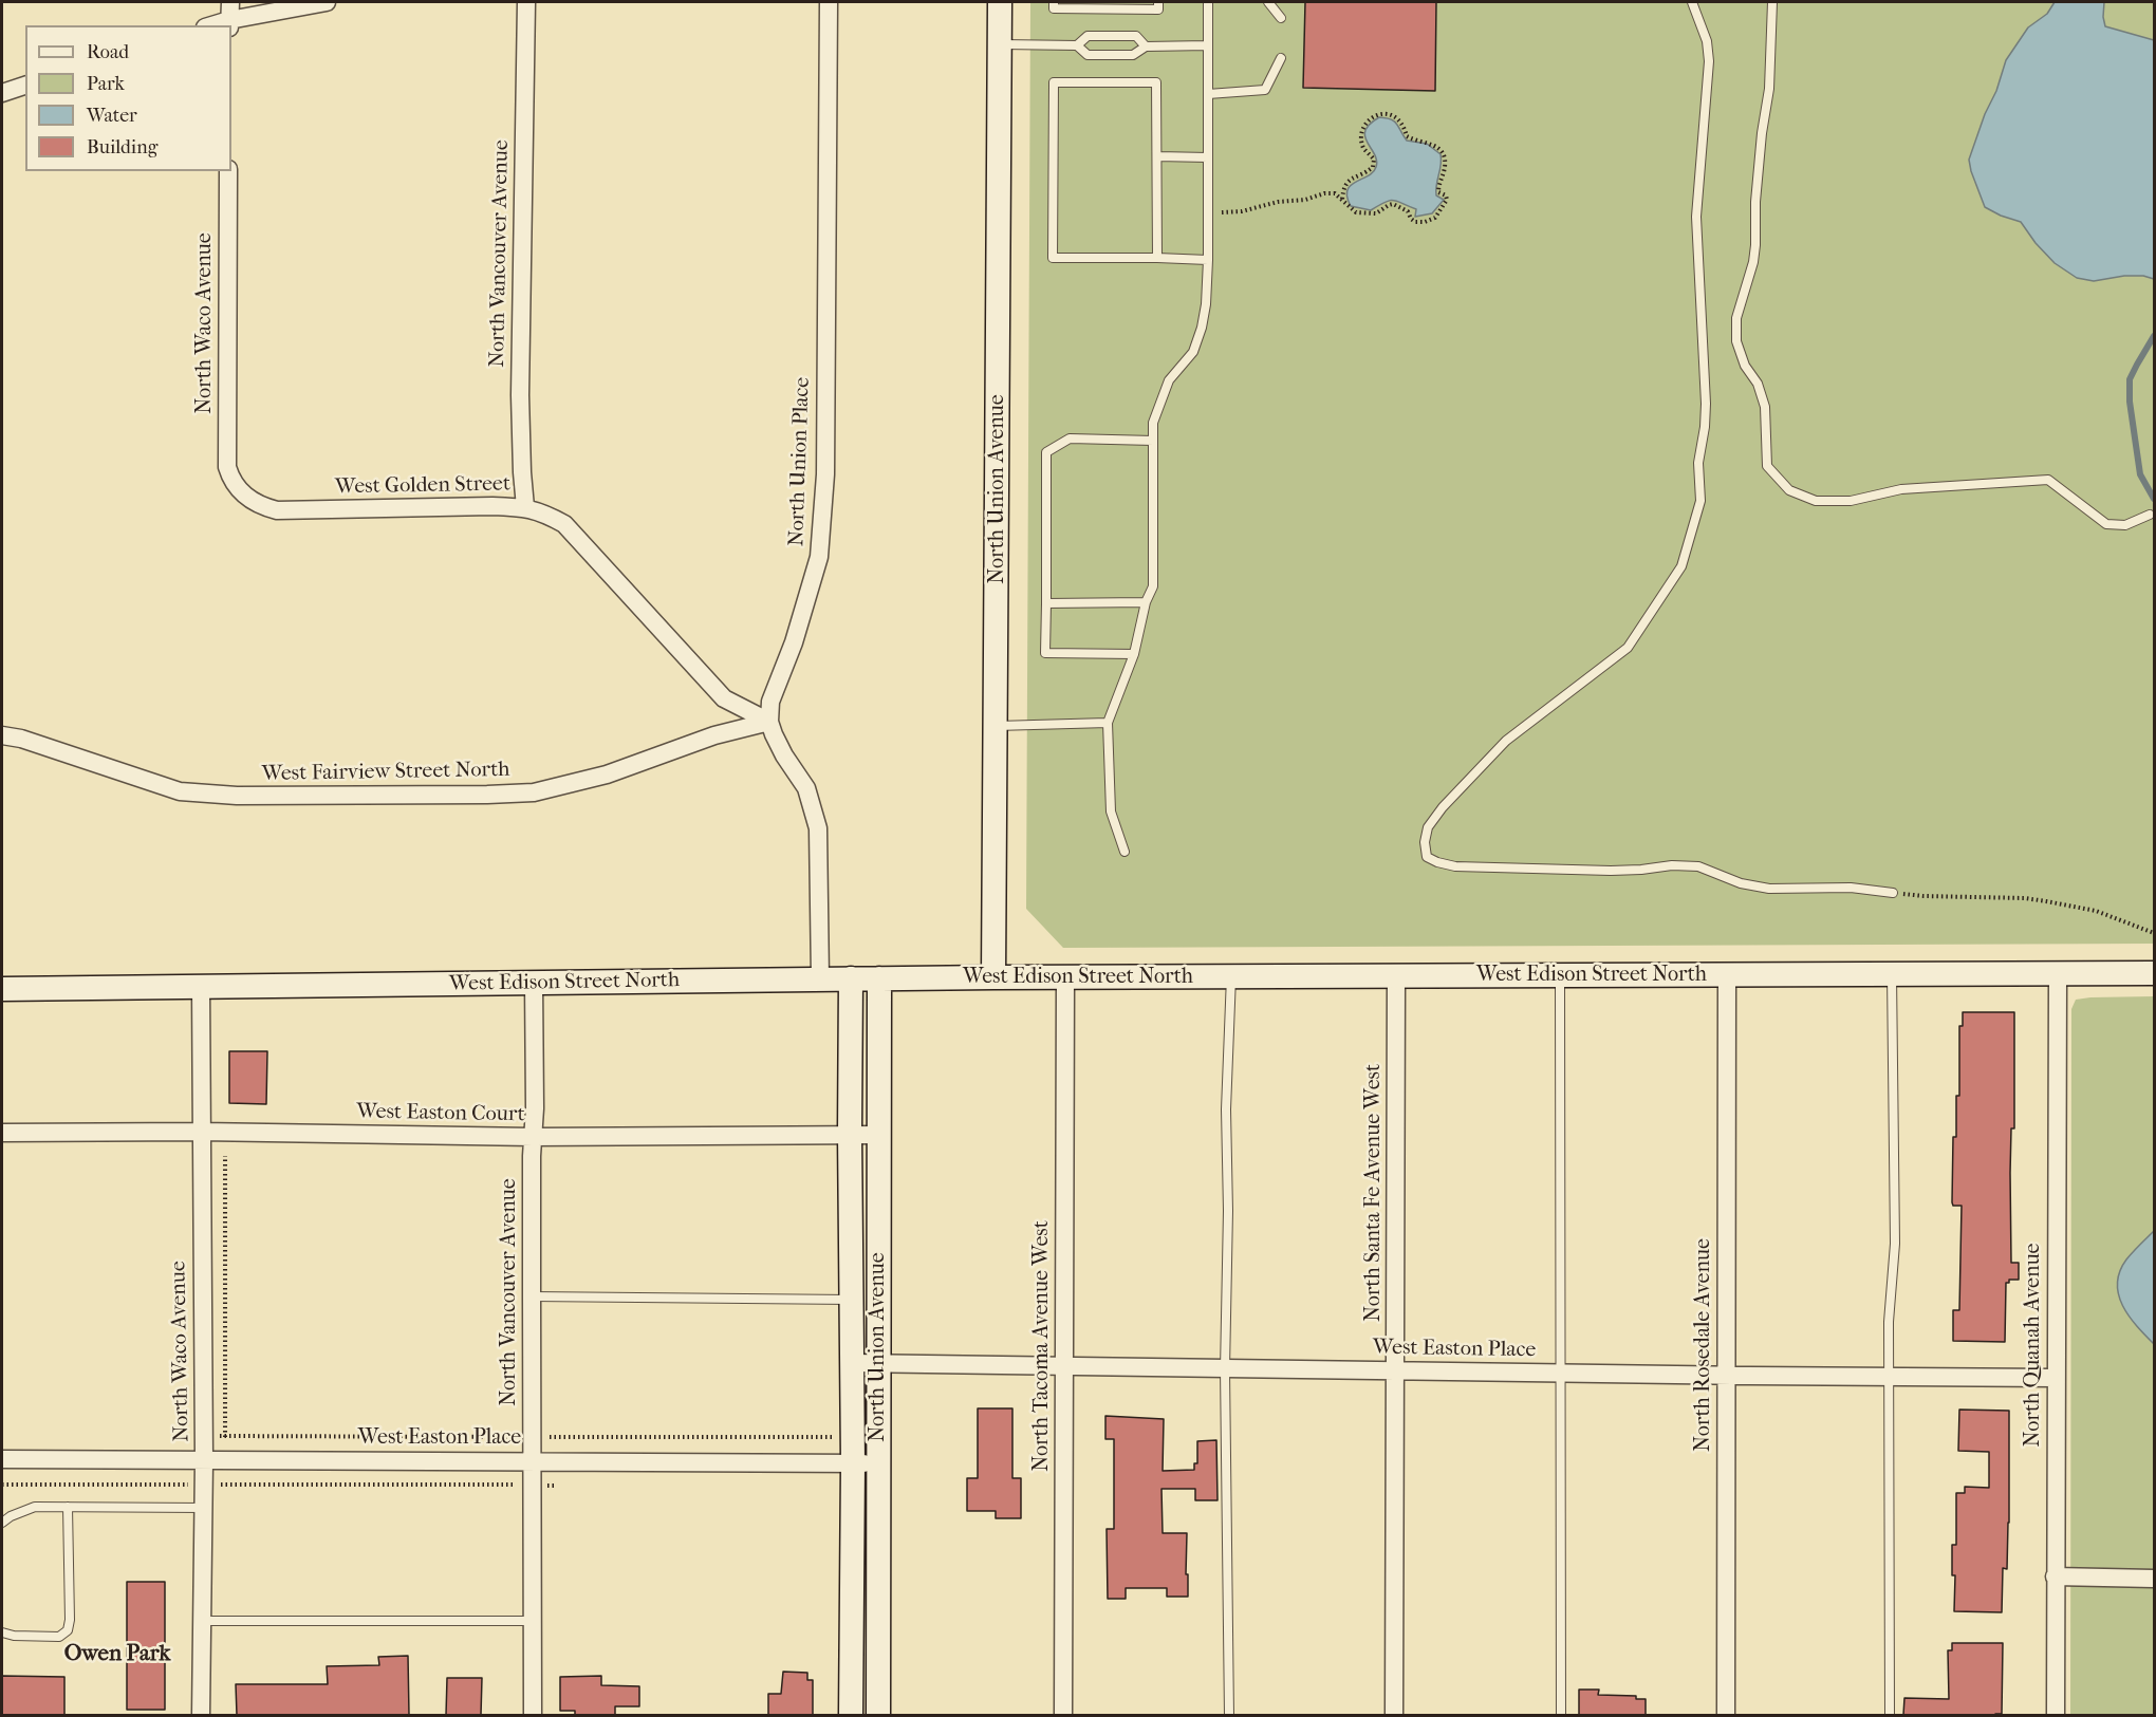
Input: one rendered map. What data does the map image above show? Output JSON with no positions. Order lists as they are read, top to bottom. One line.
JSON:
{"streets":{"street":["North Vancouver Avenue","North Waco Avenue","North Union Place","West Golden Street","North Union Avenue","West Fairview Street North","West Edison Street North","West Easton Court","North Santa Fe Avenue West","North Rosedale Avenue","North Quanah Avenue","North Tacoma Avenue West","West Easton Place"]},"crossings":[["North Vancouver Avenue","West Golden Street"],["North Vancouver Avenue","West Edison Street North"],["North Vancouver Avenue","West Easton Court"],["North Vancouver Avenue","West Easton Place"],["North Waco Avenue","West Golden Street"],["North Waco Avenue","West Edison Street North"],["North Waco Avenue","West Easton Court"],["North Waco Avenue","West Easton Place"],["North Union Place","West Golden Street"],["North Union Place","West Fairview Street North"],["West Golden Street","West Fairview Street North"],["North Union Avenue","West Edison Street North"],["North Union Avenue","West Easton Court"],["North Union Avenue","West Easton Place"],["West Edison Street North","North Santa Fe Avenue West"],["West Edison Street North","North Rosedale Avenue"],["West Edison Street North","North Quanah Avenue"],["West Edison Street North","North Tacoma Avenue West"],["North Santa Fe Avenue West","West Easton Place"],["North Rosedale Avenue","West Easton Place"],["North Quanah Avenue","West Easton Place"],["North Tacoma Avenue West","West Easton Place"]],"districts":["Owen Park"],"legend":["Road","Park","Water","Building"]}
